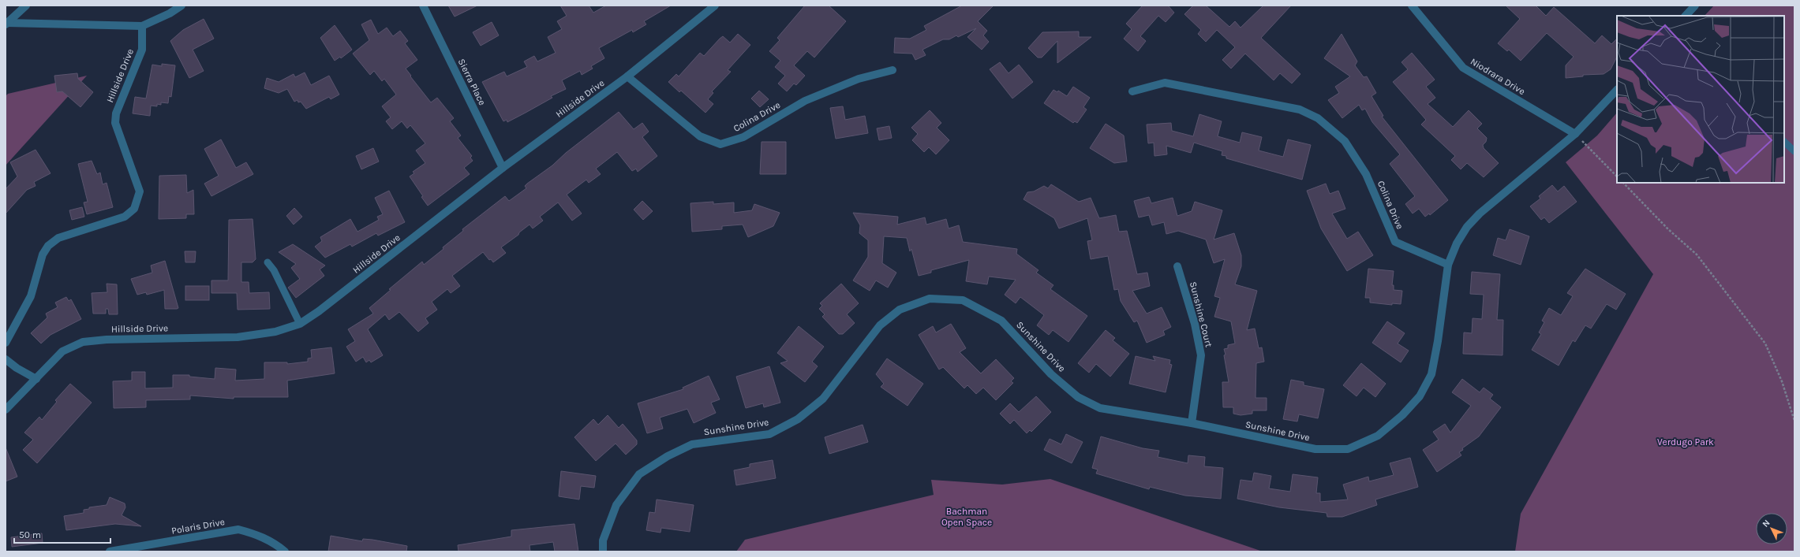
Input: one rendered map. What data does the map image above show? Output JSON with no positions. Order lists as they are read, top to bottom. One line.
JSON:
{"streets":{"street":["Hillside Drive","Niodrara Drive","Sierra Place","Colina Drive","Sunshine Court","Sunshine Drive","Polaris Drive"]},"crossings":[["Hillside Drive","Sierra Place"],["Hillside Drive","Colina Drive"],["Colina Drive","Sunshine Drive"],["Sunshine Court","Sunshine Drive"]],"parks":["Verdugo Park","Bachman Open Space"],"scale_bar":"50 m","north":"top left"}
